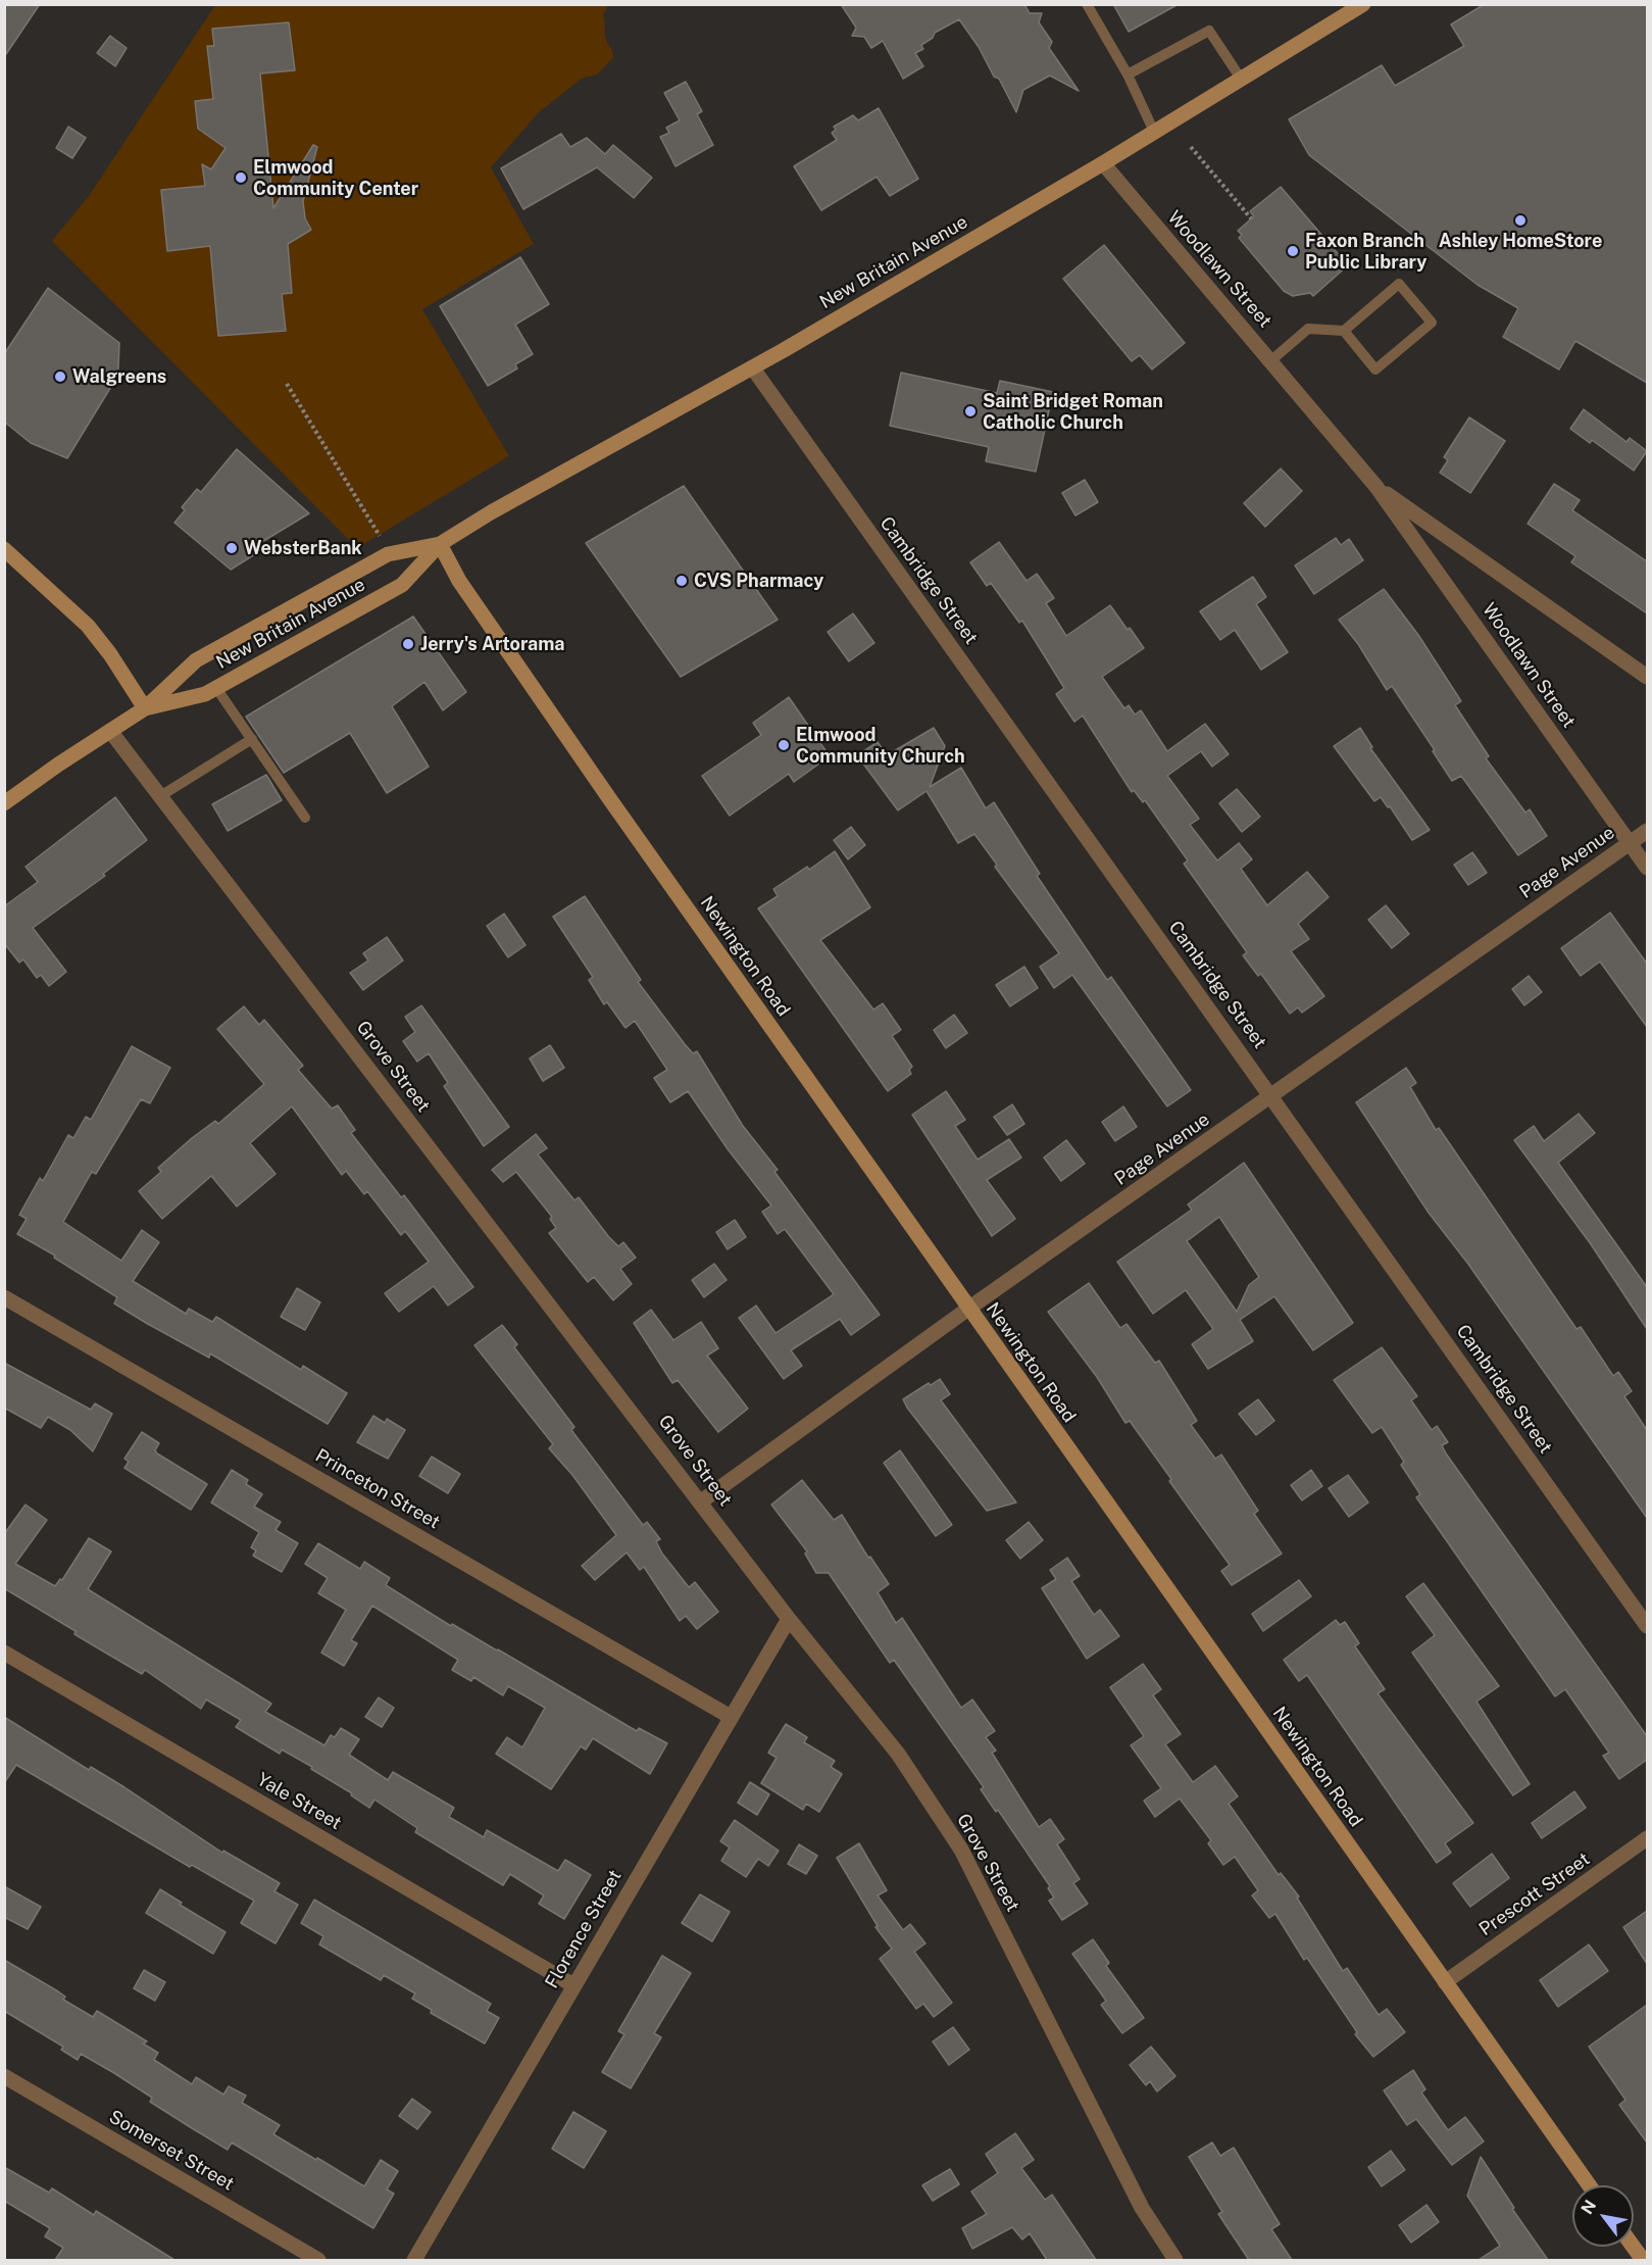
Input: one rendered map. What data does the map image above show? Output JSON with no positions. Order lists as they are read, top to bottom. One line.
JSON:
{"streets":{"main road":["New Britain Avenue","Newington Road"],"street":["Woodlawn Street","Cambridge Street","Page Avenue","Grove Street","Princeton Street","Yale Street","Prescott Street","Florence Street","Somerset Street"]},"crossings":[["New Britain Avenue","Woodlawn Street"],["New Britain Avenue","Cambridge Street"],["New Britain Avenue","Newington Road"],["New Britain Avenue","Grove Street"],["Woodlawn Street","Page Avenue"],["Cambridge Street","Page Avenue"],["Page Avenue","Newington Road"],["Page Avenue","Grove Street"],["Newington Road","Prescott Street"],["Grove Street","Florence Street"],["Princeton Street","Florence Street"],["Yale Street","Florence Street"]],"places":["Elmwood Community Center","Ashley HomeStore","Faxon Branch Public Library","Walgreens","Saint Bridget Roman Catholic Church","WebsterBank","CVS Pharmacy","Jerry's Artorama","Elmwood Community Church"],"north":"top left"}
